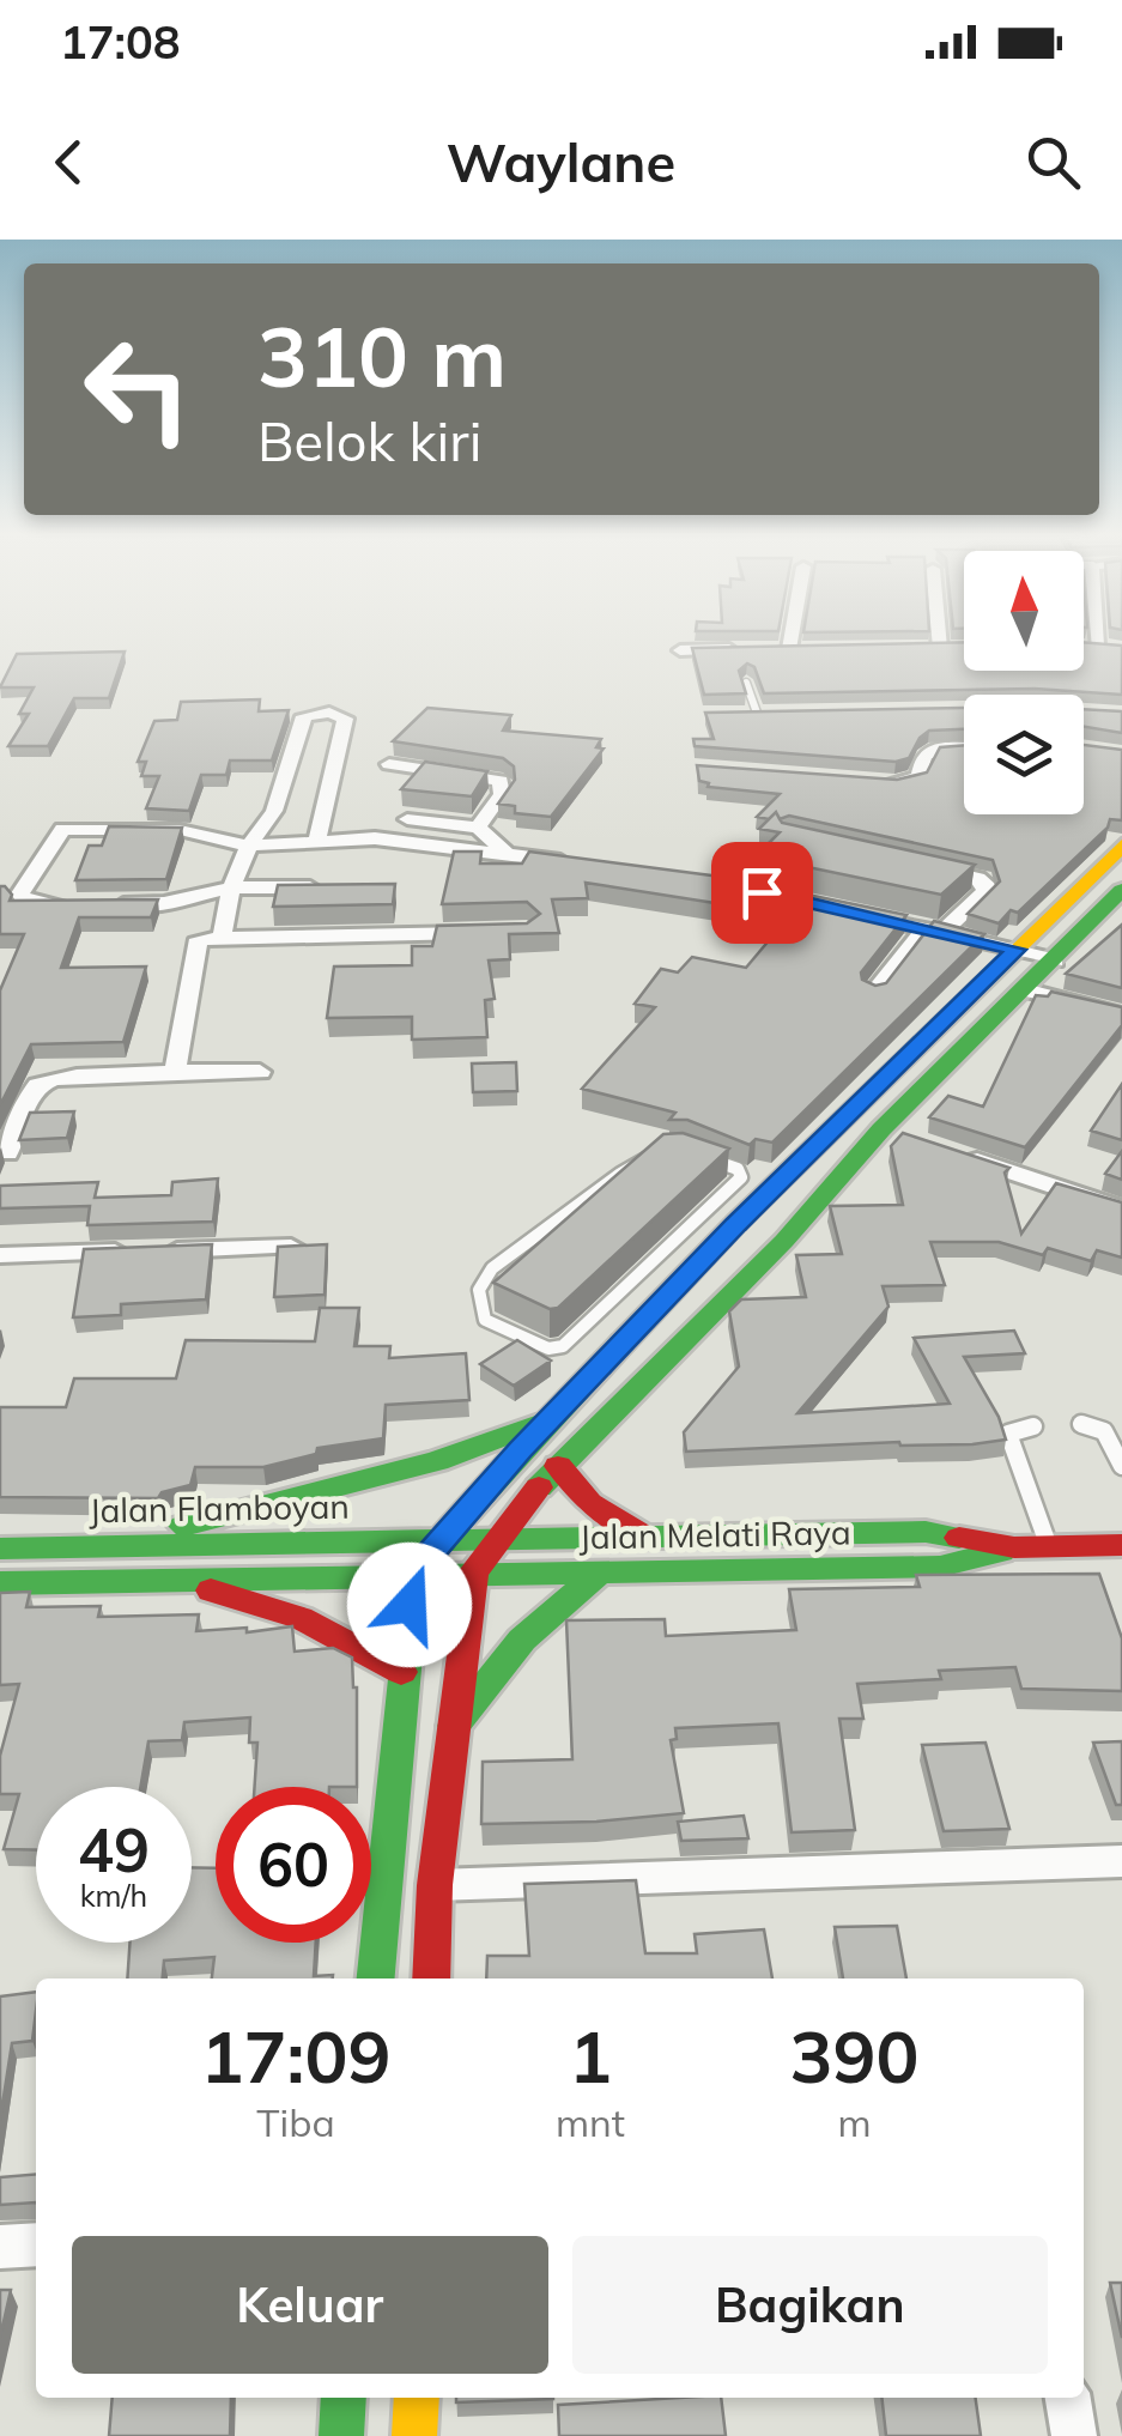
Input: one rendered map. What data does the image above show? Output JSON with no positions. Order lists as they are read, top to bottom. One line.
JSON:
{"streets":{"main road":["Jalan Flamboyan","Jalan Melati Raya"]},"crossings":[["Jalan Flamboyan","Jalan Melati Raya"]],"north":"top","page":{"status":"17:08","header":"Waylane","turn":["310 m","Belok kiri"],"speed":"49 km/h","limit":"60","eta":["17:09","Tiba","1","mnt","390","m"],"buttons":["Keluar","Bagikan"]}}
